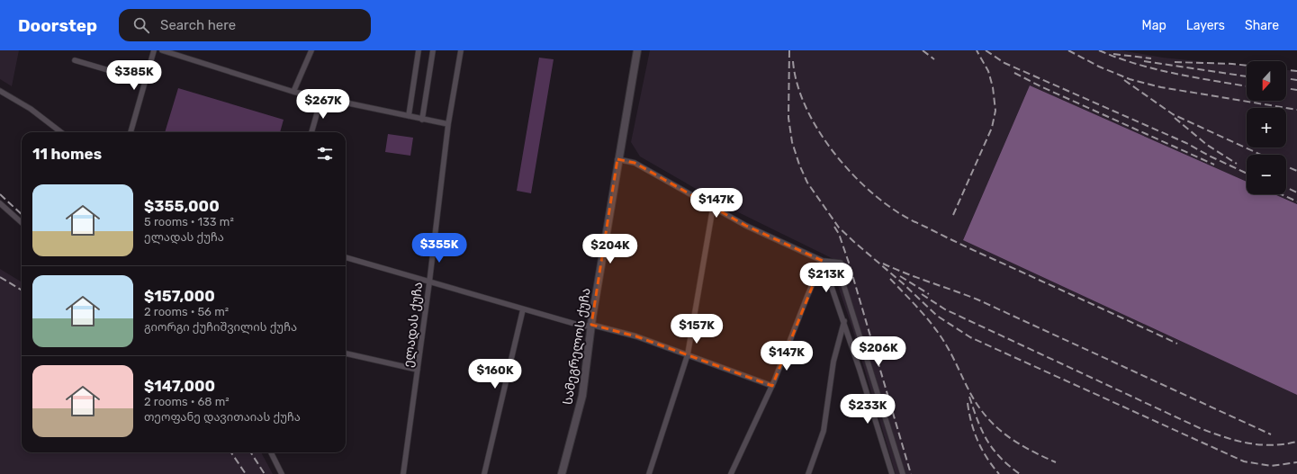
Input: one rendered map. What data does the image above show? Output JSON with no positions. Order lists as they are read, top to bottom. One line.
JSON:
{"streets":{"main road":["სამეგრელოს ქუჩა"],"street":["ელადას ქუჩა"]},"north":"bottom","page":{"header":"Doorstep","search":"Search here","nav":["Map","Layers","Share"],"price":["$385K","$267K","$147K","$355K","$204K","$213K","$157K","$206K","$147K","$160K","$233K"],"map_buttons":["+","−"],"heading":"11 homes","list":[{"name":"$355,000","note":"5 rooms · 133 m² · ელადას ქუჩა"},{"name":"$157,000","note":"2 rooms · 56 m² · გიორგი ქუჩიშვილის ქუჩა"},{"name":"$147,000","note":"2 rooms · 68 m² · თეოფანე დავითაიას ქუჩა"}]}}
